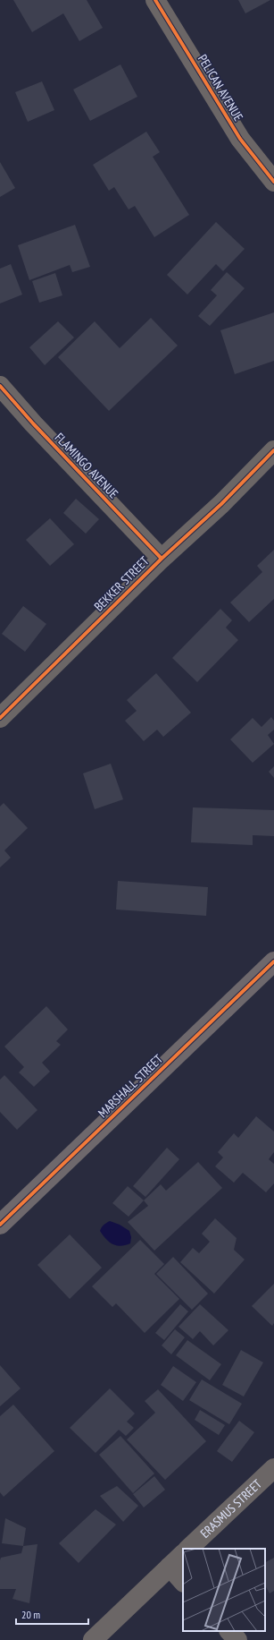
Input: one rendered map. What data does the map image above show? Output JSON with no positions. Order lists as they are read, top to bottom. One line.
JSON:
{"streets":{"street":["PELICAN AVENUE","FLAMINGO AVENUE","BEKKER STREET","MARSHALL STREET","ERASMUS STREET"]},"crossings":[["FLAMINGO AVENUE","BEKKER STREET"]],"scale_bar":"20 m"}
